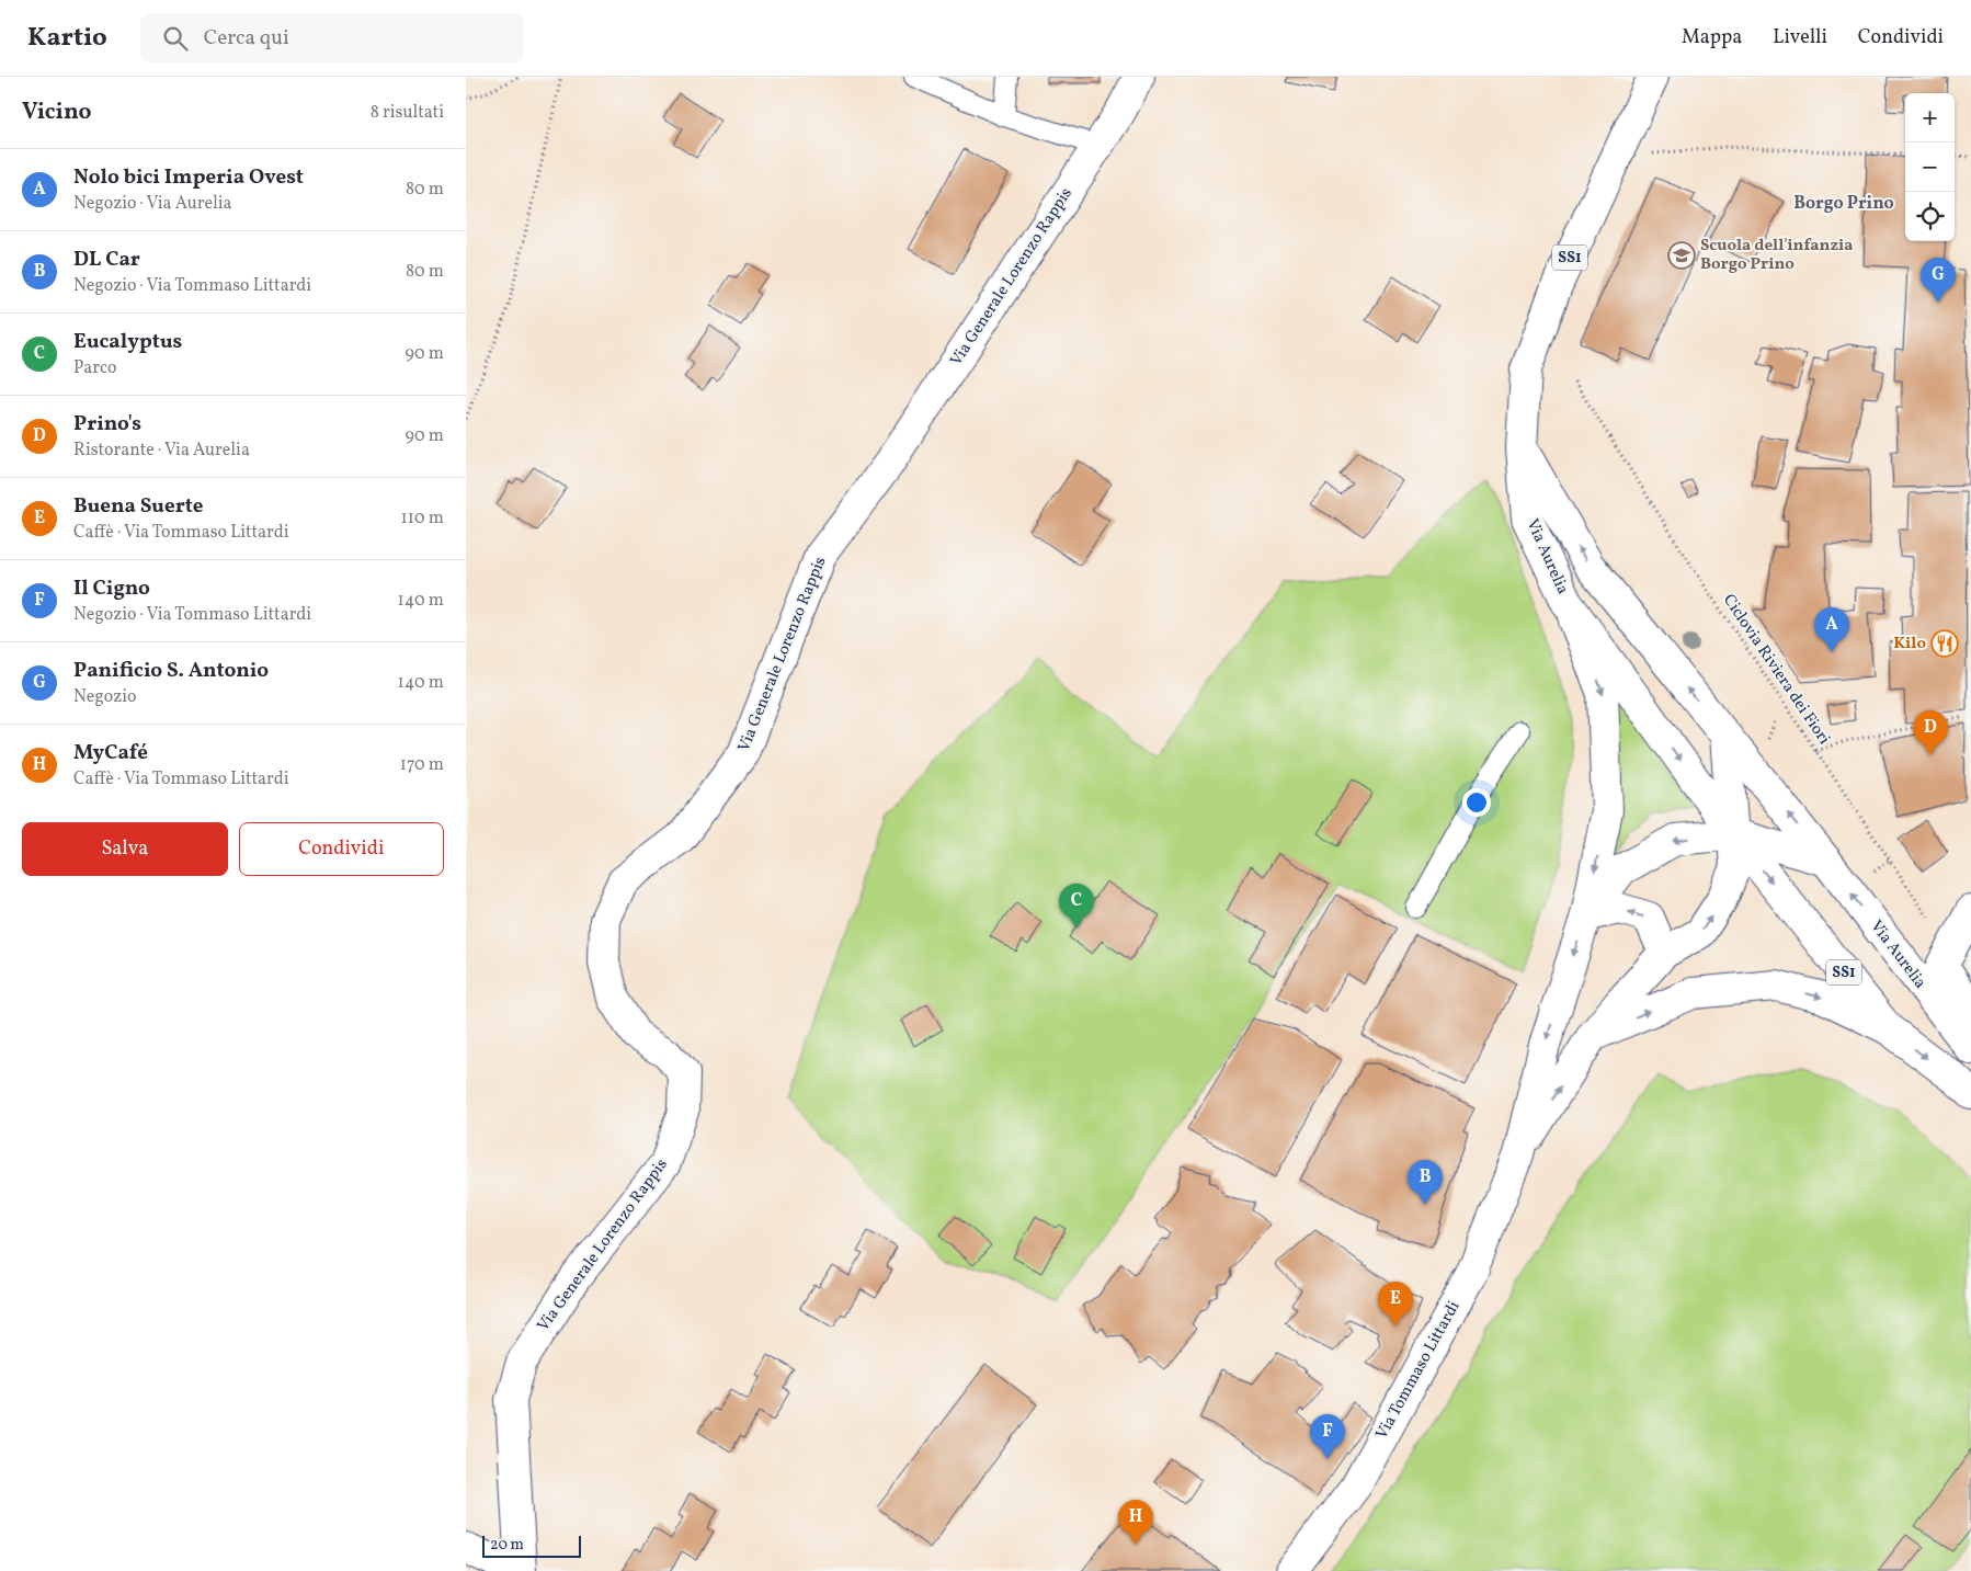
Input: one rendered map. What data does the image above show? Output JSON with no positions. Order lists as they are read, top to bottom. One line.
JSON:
{"streets":{"main road":["SS1","Via Generale Lorenzo Rappis","Via Aurelia","Via Tommaso Littardi"],"path":["Ciclovia Riviera dei Fiori"]},"crossings":[["SS1","Via Aurelia"],["Via Aurelia","Via Tommaso Littardi"]],"districts":["Borgo Prino"],"places":{"school or university":["Scuola dell'infanzia Borgo Prino"],"restaurant":["Kilo"]},"scale_bar":"20 m","page":{"header":"Kartio","search":"Cerca qui","nav":["Mappa","Livelli","Condividi"],"heading":["Vicino","8 risultati"],"map_buttons":["+","−"],"list":[{"mark":"A","name":"Nolo bici Imperia Ovest","note":"Negozio · Via Aurelia","value":"80 m"},{"mark":"B","name":"DL Car","note":"Negozio · Via Tommaso Littardi","value":"80 m"},{"mark":"C","name":"Eucalyptus","note":"Parco","value":"90 m"},{"mark":"D","name":"Prino's","note":"Ristorante · Via Aurelia","value":"90 m"},{"mark":"E","name":"Buena Suerte","note":"Caffè · Via Tommaso Littardi","value":"110 m"},{"mark":"F","name":"Il Cigno","note":"Negozio · Via Tommaso Littardi","value":"140 m"},{"mark":"G","name":"Panificio S. Antonio","note":"Negozio","value":"140 m"},{"mark":"H","name":"MyCafé","note":"Caffè · Via Tommaso Littardi","value":"170 m"}],"pins":["G","A","D","C","B","E","F","H"],"buttons":["Salva","Condividi"],"scale":"20 m"}}
